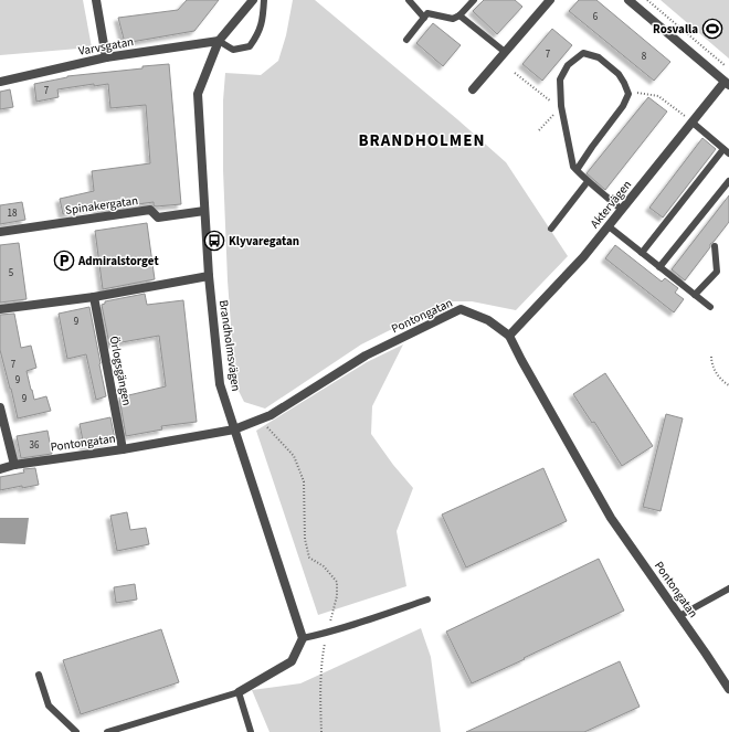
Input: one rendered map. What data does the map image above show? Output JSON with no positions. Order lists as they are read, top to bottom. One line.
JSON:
{"streets":{"street":["Varvsgatan","Aktervägen","Spinakergatan","Pontongatan","Brandholmsvägen","Örlogsgängen"]},"crossings":[["Varvsgatan","Brandholmsvägen"],["Aktervägen","Pontongatan"],["Spinakergatan","Brandholmsvägen"],["Pontongatan","Brandholmsvägen"],["Pontongatan","Örlogsgängen"]],"districts":["BRANDHOLMEN"],"places":{"sports":["Rosvalla"],"bus stop":["Klyvaregatan"],"parking":["Admiralstorget"]},"house_numbers":["6","7","8","7","18","5","9","7","9","9","36"]}
